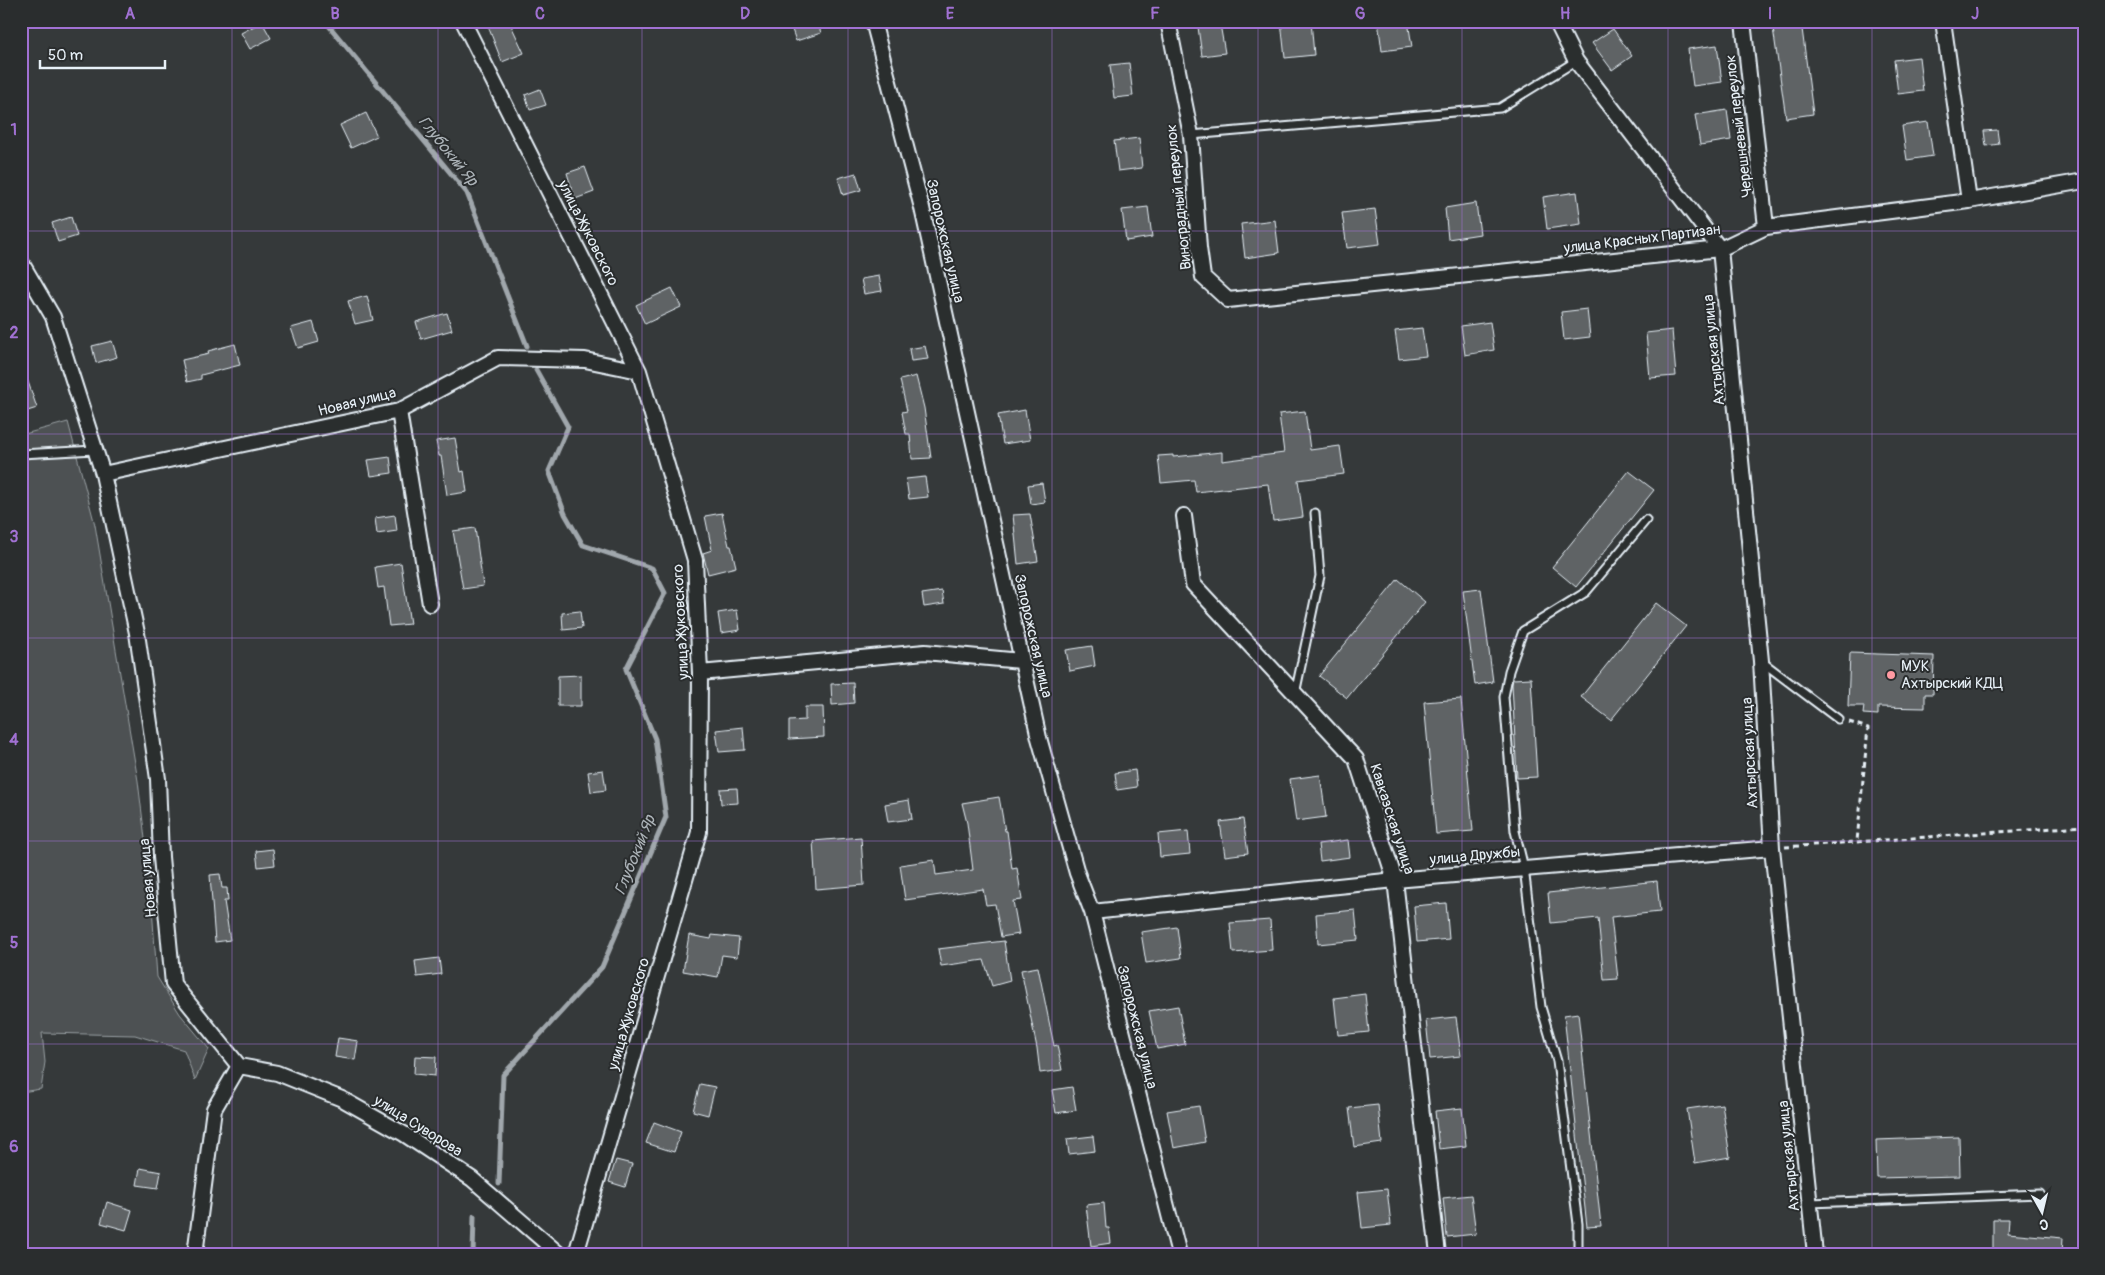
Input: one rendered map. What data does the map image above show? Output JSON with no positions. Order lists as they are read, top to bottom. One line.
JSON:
{"streets":{"street":["Черешневый переулок","Виноградный переулок","улица Жуковского","улица Красных Партизан","Запорожская улица","Ахтырская улица","Новая улица","Кавказская улица","улица Дружбы","улица Суворова"]},"crossings":[["Черешневый переулок","улица Красных Партизан"],["Виноградный переулок","улица Красных Партизан"],["улица Жуковского","Новая улица"],["улица Красных Партизан","Ахтырская улица"],["Запорожская улица","улица Дружбы"],["Ахтырская улица","улица Дружбы"],["Новая улица","улица Суворова"],["Кавказская улица","улица Дружбы"]],"water":["Глубокий Яр"],"places":["МУК Ахтырский КДЦ"],"scale_bar":"50 m","north":"bottom","grid":{"columns":["A","B","C","D","E","F","G","H","I","J"],"rows":["1","2","3","4","5","6"]}}
